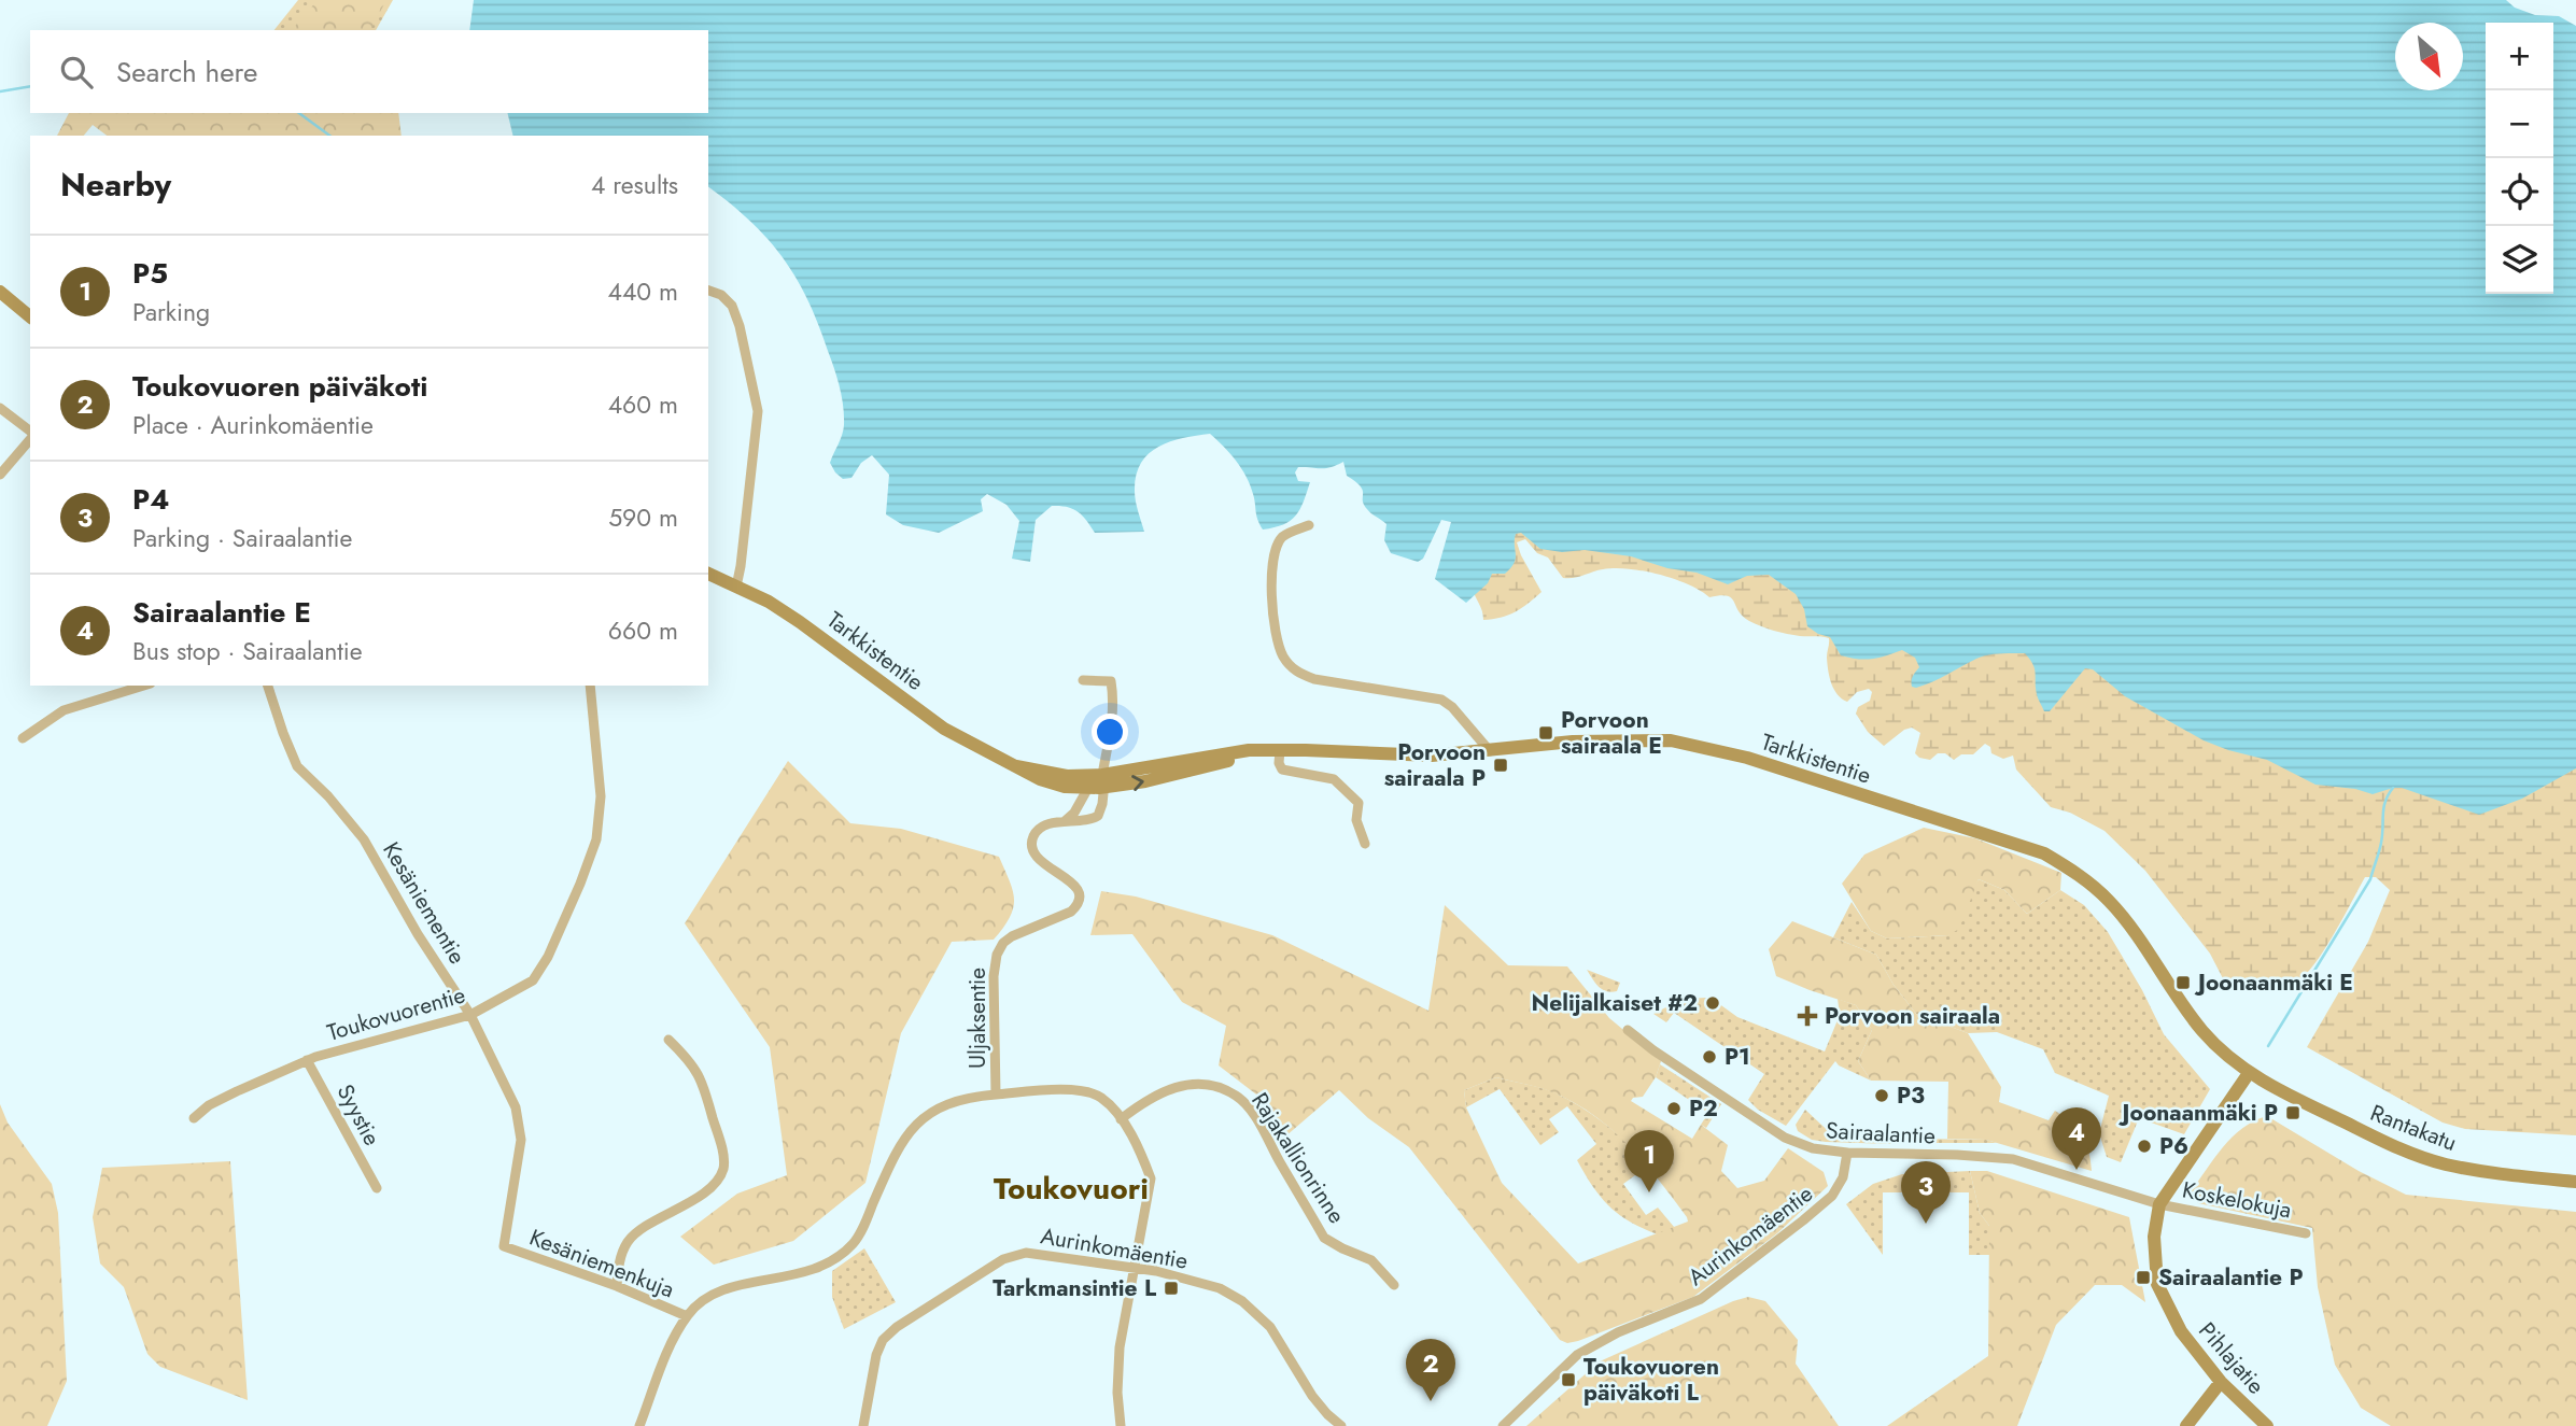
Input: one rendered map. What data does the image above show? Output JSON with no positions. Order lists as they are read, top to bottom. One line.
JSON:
{"streets":{"street":["Tarkkistentie","Kesäniementie","Toukovuorentie","Uljaksentie","Syystie","Rantakatu","Sairaalantie","Rajakallionrinne","Koskelokuja","Aurinkomäentie","Kesäniemenkuja","Pihlajatie"]},"crossings":[["Tarkkistentie","Uljaksentie"],["Tarkkistentie","Rantakatu"],["Tarkkistentie","Pihlajatie"],["Kesäniementie","Toukovuorentie"],["Kesäniementie","Kesäniemenkuja"],["Toukovuorentie","Syystie"],["Uljaksentie","Kesäniemenkuja"],["Rantakatu","Pihlajatie"],["Sairaalantie","Koskelokuja"],["Sairaalantie","Aurinkomäentie"],["Sairaalantie","Pihlajatie"],["Koskelokuja","Pihlajatie"]],"districts":["Toukovuori"],"places":{"transit":["Porvoon sairaala E","Porvoon sairaala P","Joonaanmäki E","Joonaanmäki P","Sairaalantie P","Tarkmansintie L","Toukovuoren päiväkoti L"],"other":["Nelijalkaiset #2","P1","P3","P2","P6"],"health":["Porvoon sairaala"]},"north":"bottom right","page":{"map_buttons":["+","−"],"search":"Search here","heading":["Nearby","4 results"],"list":[{"mark":"1","name":"P5","note":"Parking","value":"440 m"},{"mark":"2","name":"Toukovuoren päiväkoti","note":"Place · Aurinkomäentie","value":"460 m"},{"mark":"3","name":"P4","note":"Parking · Sairaalantie","value":"590 m"},{"mark":"4","name":"Sairaalantie E","note":"Bus stop · Sairaalantie","value":"660 m"}],"pins":["4","1","3","2"]}}
